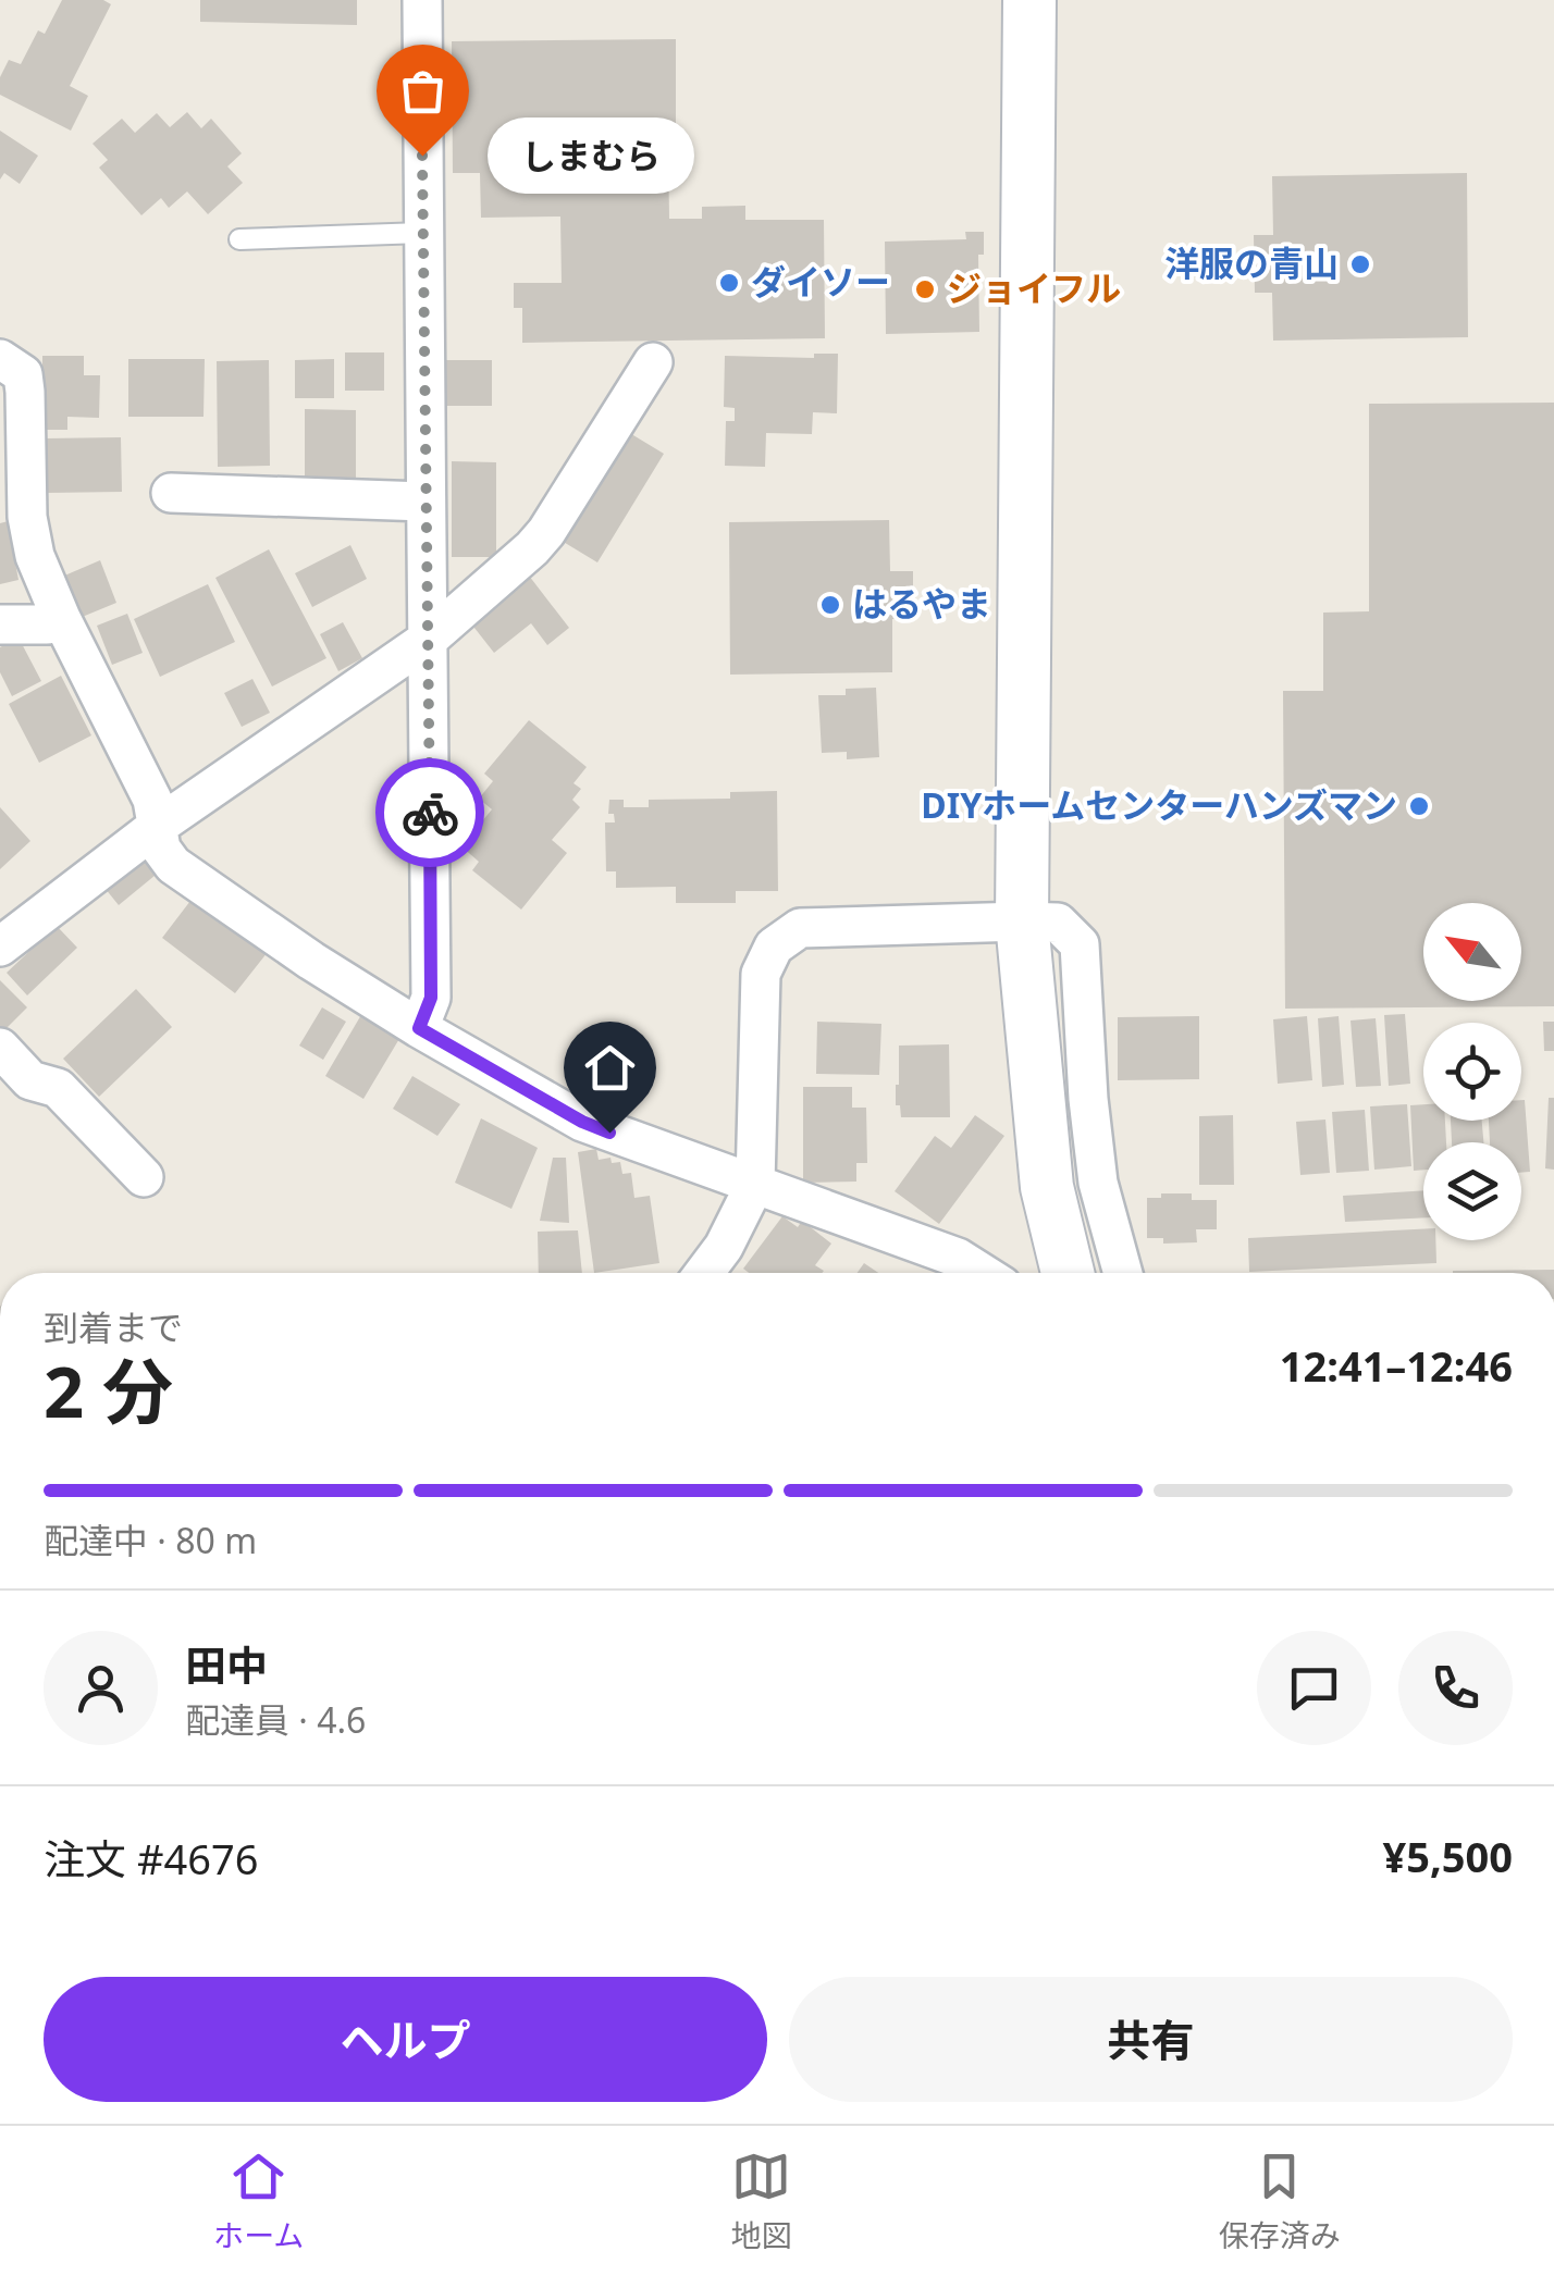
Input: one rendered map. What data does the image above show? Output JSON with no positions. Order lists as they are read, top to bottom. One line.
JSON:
{"places":["しまむら","洋服の青山","ダイソー","ジョイフル","はるやま","DIYホームセンターハンズマン"],"north":"top left","page":{"bubble":"しまむら","heading":["2 分","到着まで","12:41–12:46"],"panel":["田中","配達員 · 4.6","注文 #4676","¥5,500"],"bar":"配達中 · 80 m","buttons":["ヘルプ","共有"],"tabs":["ホーム","地図","保存済み"]}}
